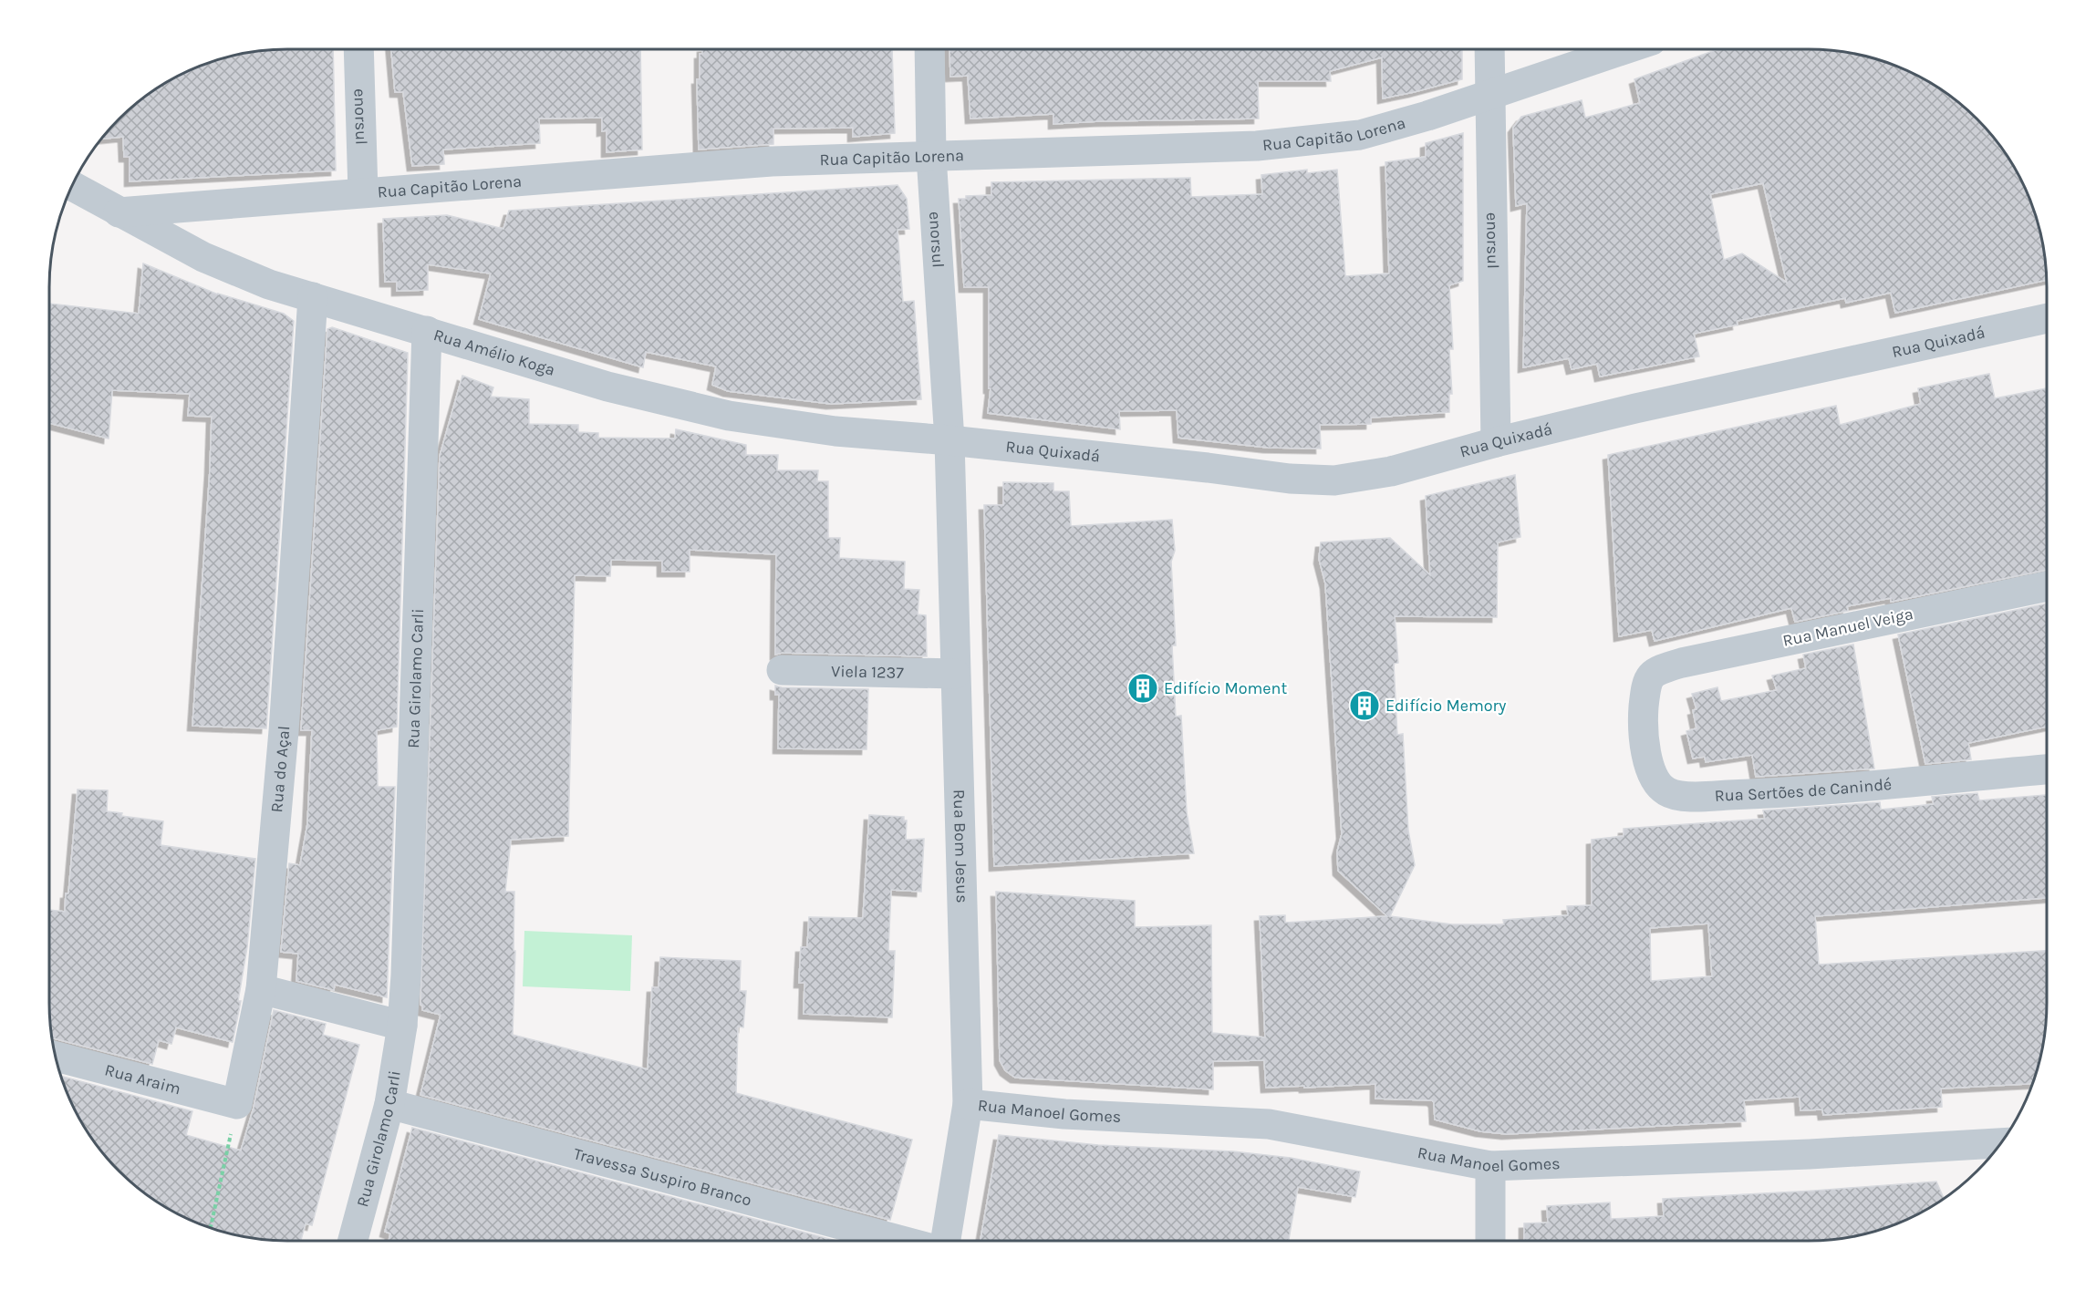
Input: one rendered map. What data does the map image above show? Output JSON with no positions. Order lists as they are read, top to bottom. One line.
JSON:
{"streets":{"street":["enorsul","Rua Capitão Lorena","Rua Quixadá","Rua Amélio Koga","Rua Manuel Veiga","Viela 1237","Rua Girolamo Carli","Rua do Açal","Rua Sertões de Canindé","Rua Bom Jesus","Rua Araim","Rua Manoel Gomes","Travessa Suspiro Branco"]},"crossings":[["enorsul","Rua Capitão Lorena"],["enorsul","Rua Quixadá"],["enorsul","Rua Amélio Koga"],["enorsul","Rua Bom Jesus"],["Rua Capitão Lorena","Rua Amélio Koga"],["Rua Quixadá","Rua Amélio Koga"],["Rua Quixadá","Rua Bom Jesus"],["Rua Amélio Koga","Rua Girolamo Carli"],["Rua Amélio Koga","Rua do Açal"],["Rua Amélio Koga","Rua Bom Jesus"],["Rua Manuel Veiga","Rua Sertões de Canindé"],["Viela 1237","Rua Bom Jesus"],["Rua Girolamo Carli","Travessa Suspiro Branco"],["Rua do Açal","Rua Araim"],["Rua Bom Jesus","Rua Manoel Gomes"]],"places":{"building":["Edifício Moment","Edifício Memory"]}}
